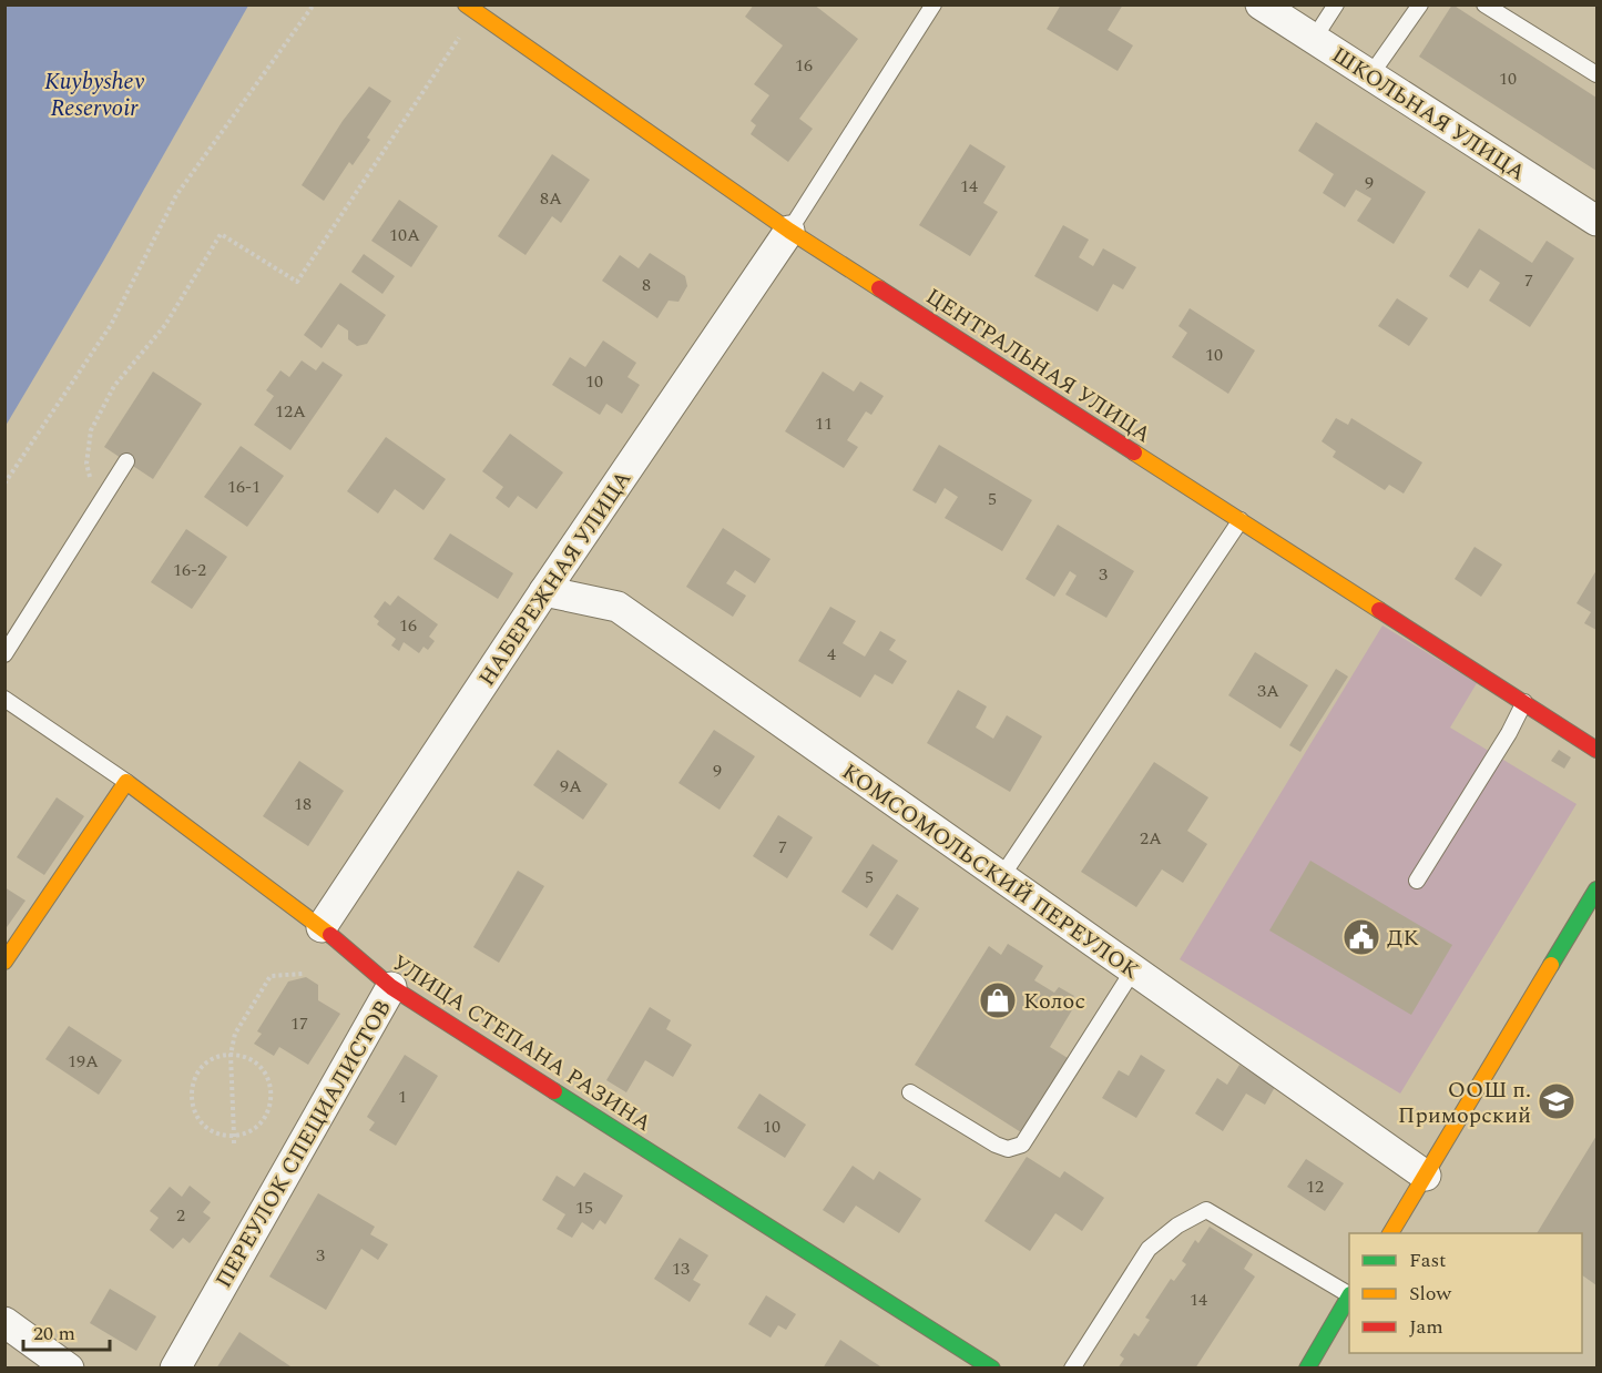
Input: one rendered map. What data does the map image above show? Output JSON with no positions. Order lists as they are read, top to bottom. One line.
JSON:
{"streets":{"street":["ШКОЛЬНАЯ УЛИЦА","ЦЕНТРАЛЬНАЯ УЛИЦА","НАБЕРЕЖНАЯ УЛИЦА","КОМСОМОЛЬСКИЙ ПЕРЕУЛОК","УЛИЦА СТЕПАНА РАЗИНА","ПЕРЕУЛОК СПЕЦИАЛИСТОВ"]},"crossings":[["ЦЕНТРАЛЬНАЯ УЛИЦА","НАБЕРЕЖНАЯ УЛИЦА"],["НАБЕРЕЖНАЯ УЛИЦА","КОМСОМОЛЬСКИЙ ПЕРЕУЛОК"],["НАБЕРЕЖНАЯ УЛИЦА","УЛИЦА СТЕПАНА РАЗИНА"],["УЛИЦА СТЕПАНА РАЗИНА","ПЕРЕУЛОК СПЕЦИАЛИСТОВ"]],"water":["Kuybyshev Reservoir"],"places":{"public building":["ДК"],"shop":["Колос"],"school or university":["ООШ п. Приморский"]},"house_numbers":["16","10","9","14","8А","10А","7","8","10","10","12А","11","16-1","5","16-2","3","16","4","3А","9","9А","18","2А","7","5","17","19А","1","10","12","15","2","3","13","14"],"legend":["Fast","Slow","Jam"],"scale_bar":"20 m"}
